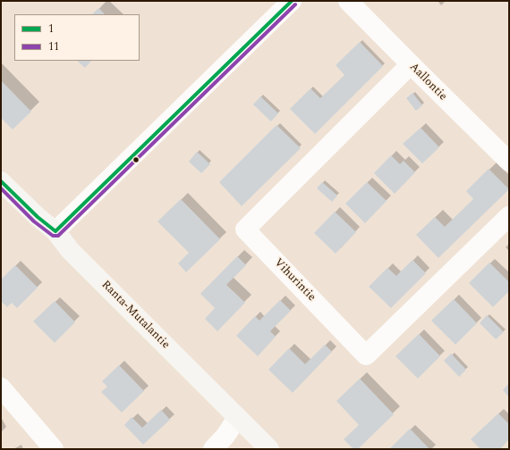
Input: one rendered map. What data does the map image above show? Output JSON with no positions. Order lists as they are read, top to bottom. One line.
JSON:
{"streets":{"street":["Aallontie","Vihurintie","Ranta-Mutalantie"]},"crossings":[["Aallontie","Vihurintie"]],"lines":["transit line 1","transit line 11"],"legend":["1","11"]}
